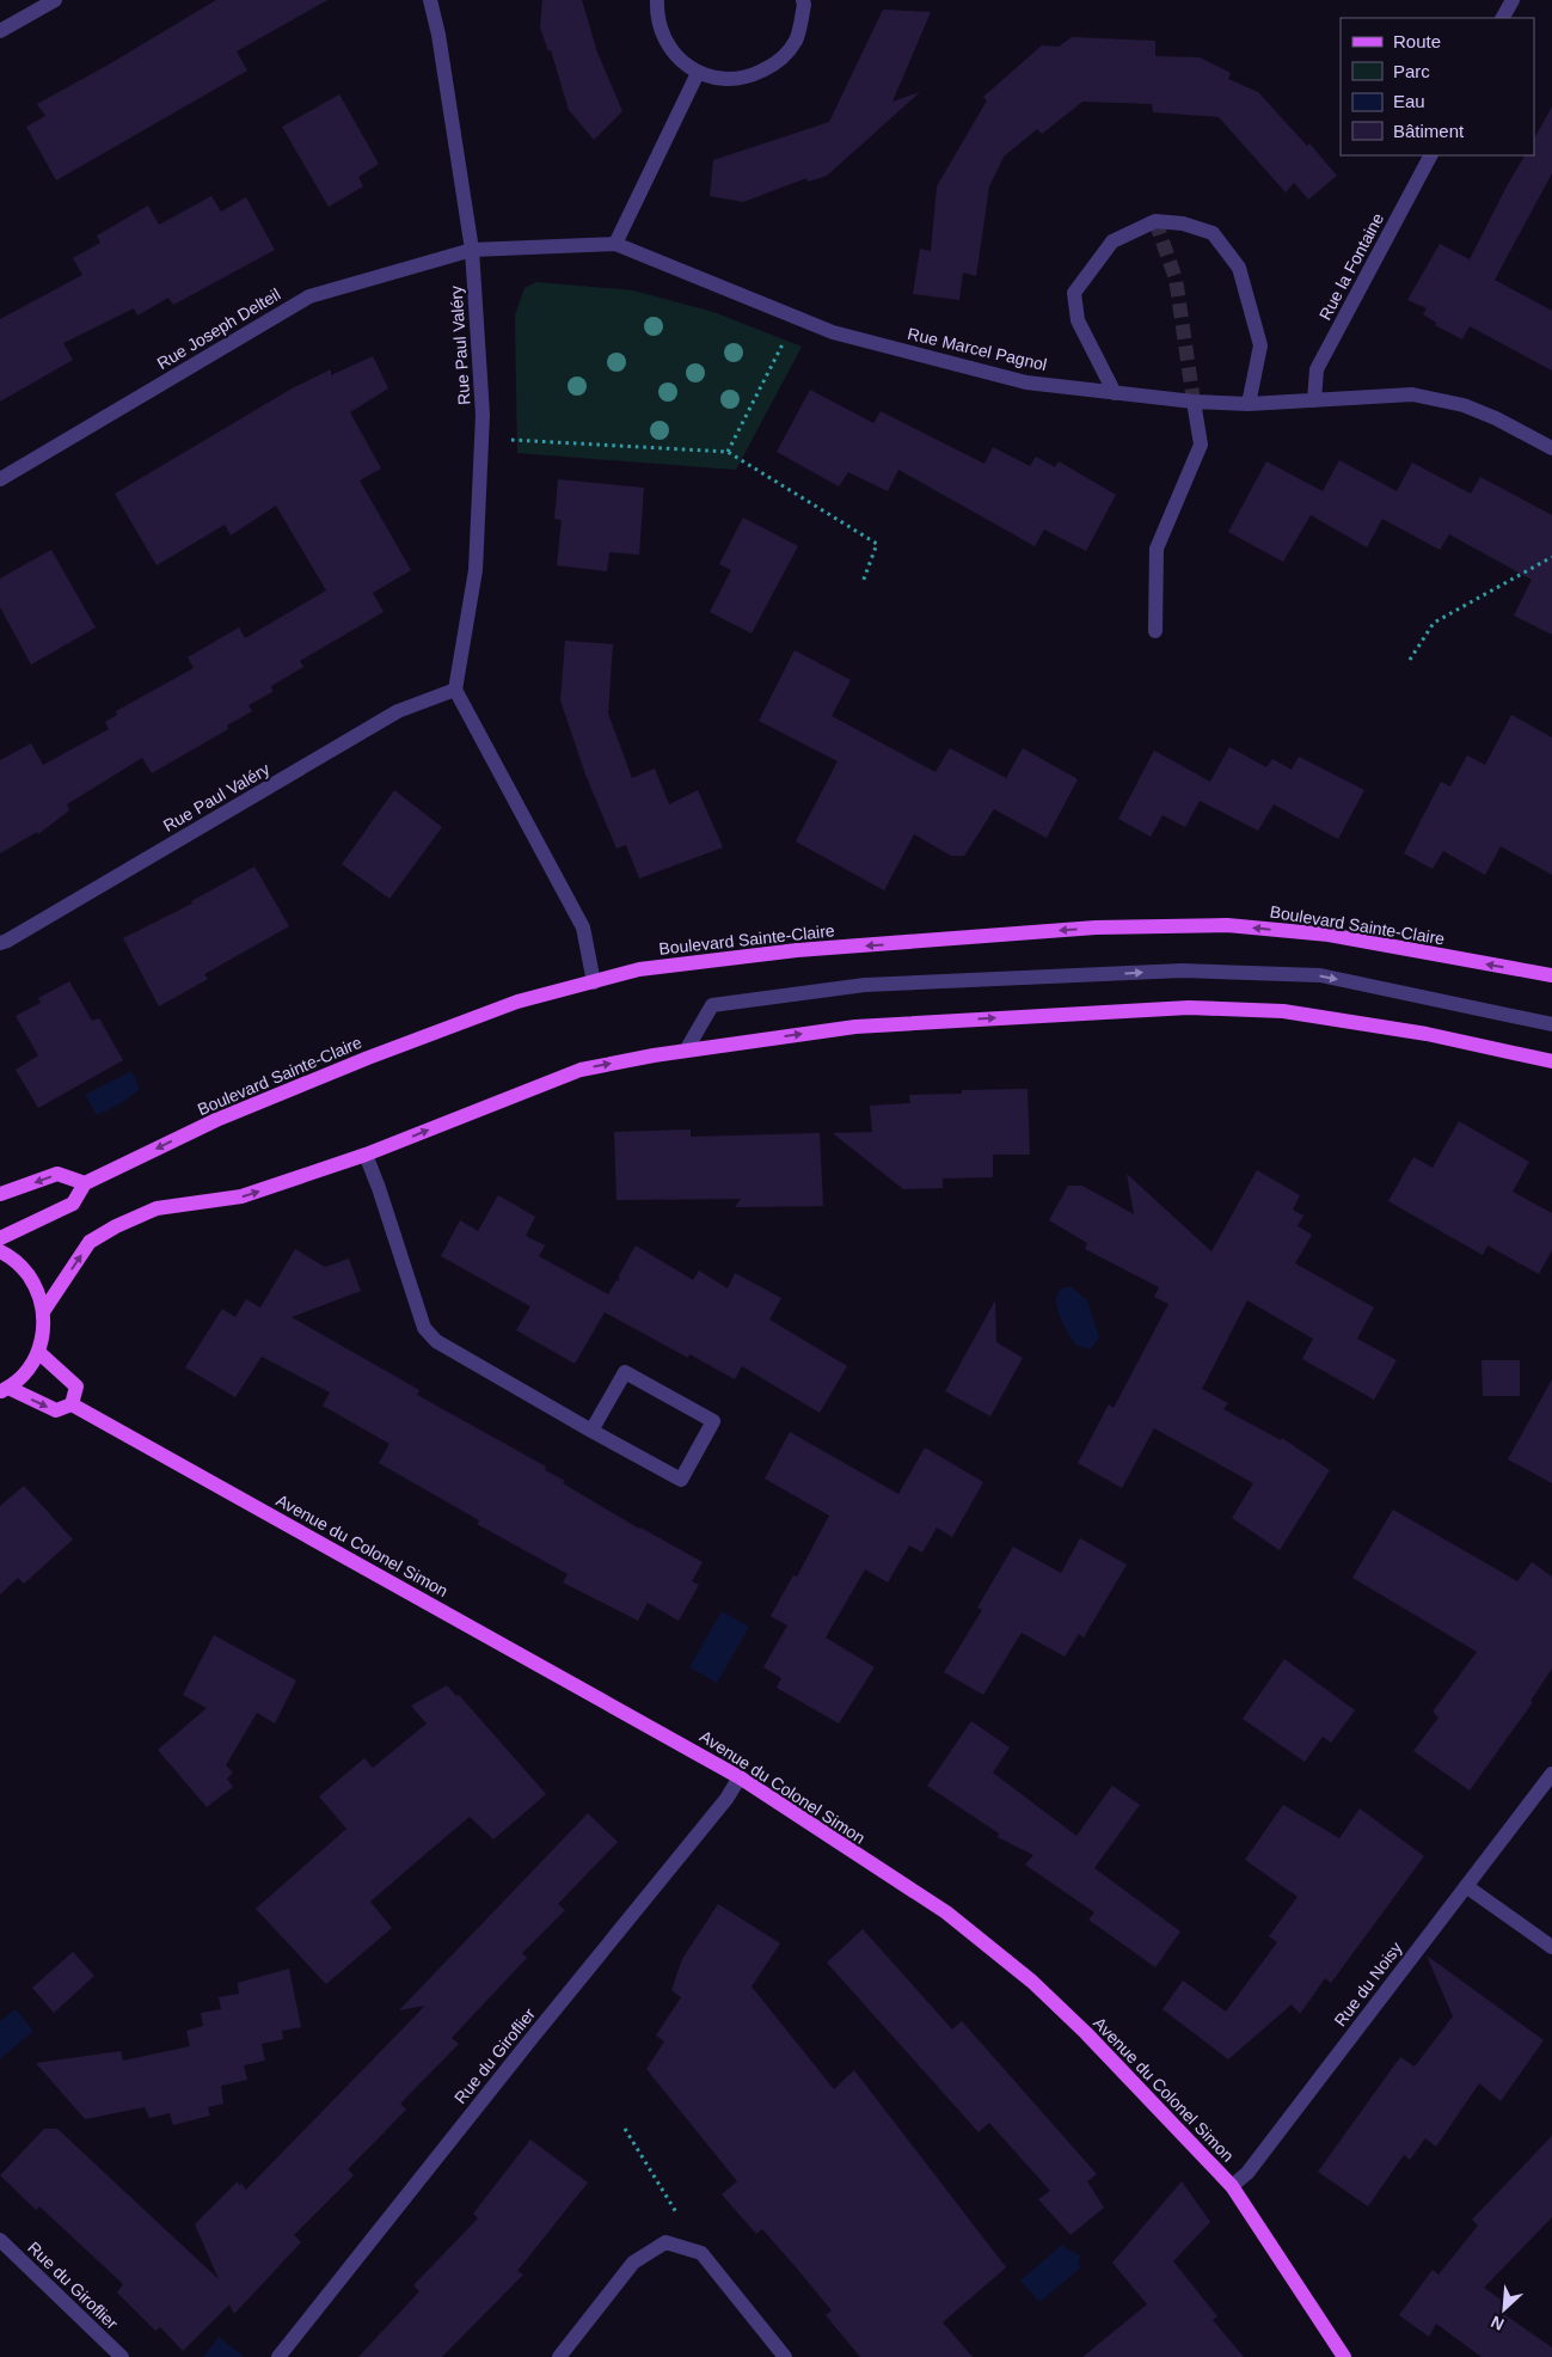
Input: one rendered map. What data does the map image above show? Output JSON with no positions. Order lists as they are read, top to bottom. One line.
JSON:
{"streets":{"main road":["Boulevard Sainte-Claire","Avenue du Colonel Simon"],"street":["Rue la Fontaine","Rue Joseph Delteil","Rue Paul Valéry","Rue Marcel Pagnol","Rue du Noisy","Rue du Giroflier"]},"crossings":[["Rue la Fontaine","Rue Marcel Pagnol"],["Rue Joseph Delteil","Rue Paul Valéry"],["Rue Joseph Delteil","Rue Marcel Pagnol"],["Rue Paul Valéry","Rue Marcel Pagnol"],["Avenue du Colonel Simon","Rue du Noisy"],["Avenue du Colonel Simon","Rue du Giroflier"]],"legend":["Route","Parc","Eau","Bâtiment"],"north":"bottom left"}
